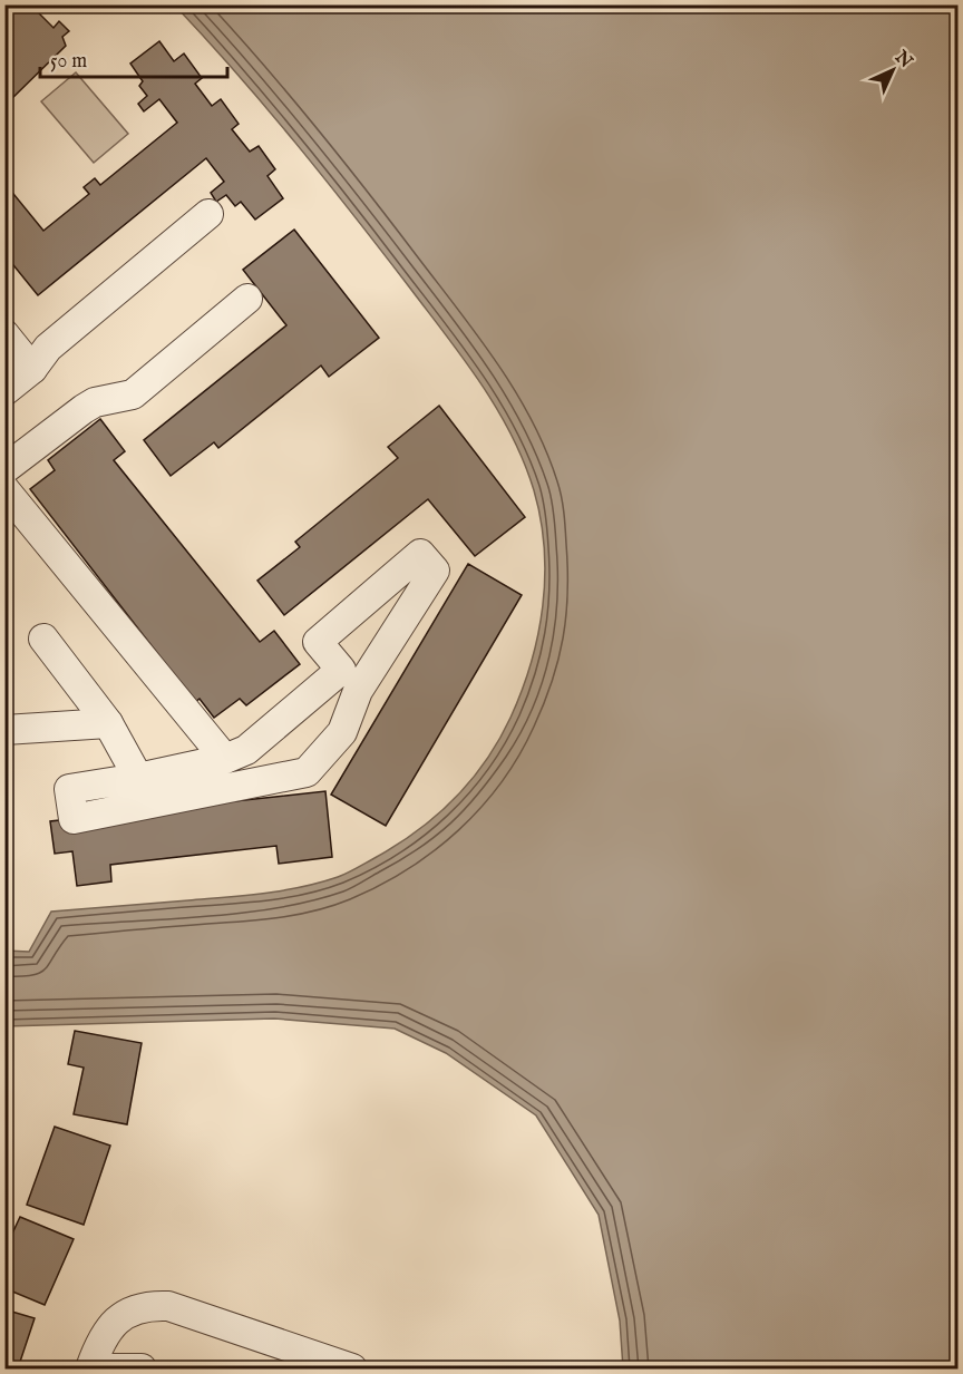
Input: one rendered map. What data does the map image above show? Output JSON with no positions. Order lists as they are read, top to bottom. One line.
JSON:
{"scale_bar":"50 m","north":"top right"}
